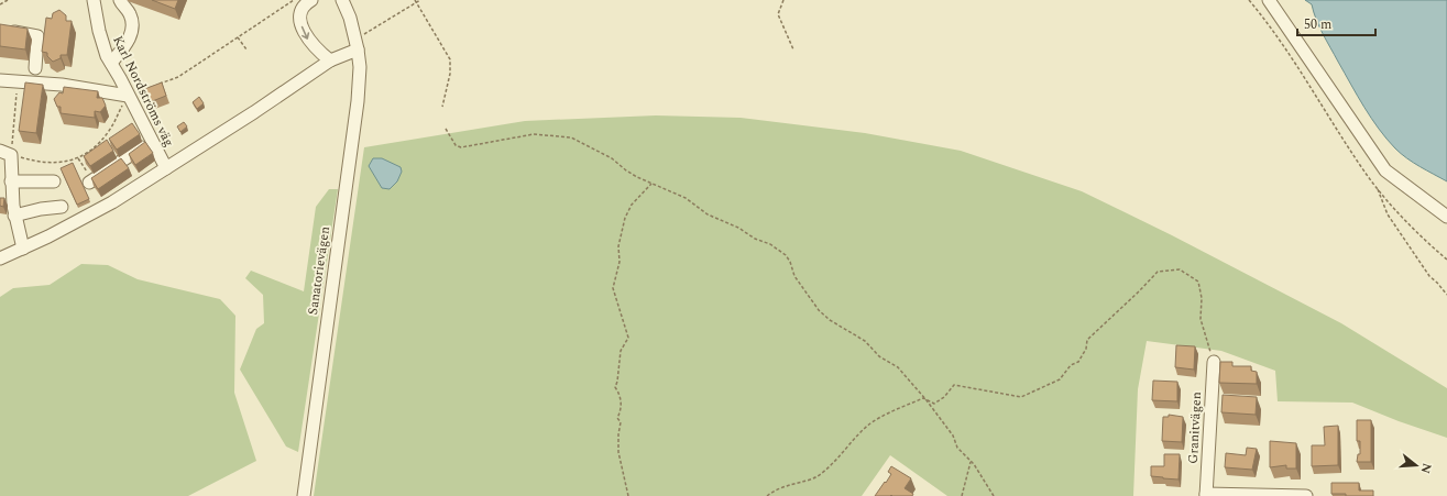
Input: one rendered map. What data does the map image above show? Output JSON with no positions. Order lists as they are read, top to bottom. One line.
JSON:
{"streets":{"street":["Karl Nordströms väg","Sanatorievägen","Granitvägen"]},"scale_bar":"50 m","north":"right"}
